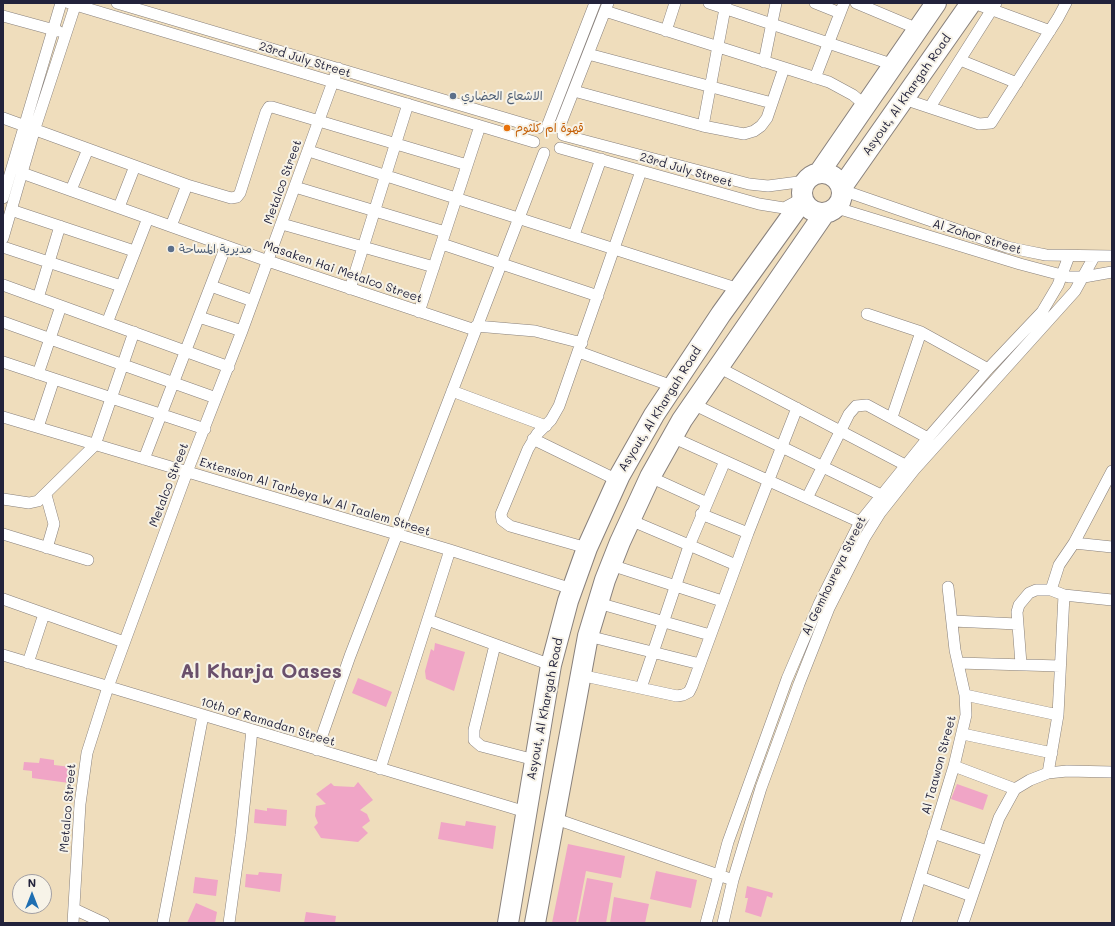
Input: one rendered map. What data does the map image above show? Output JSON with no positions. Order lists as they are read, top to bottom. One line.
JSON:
{"streets":{"highway":["Asyout, Al Khargah Road"],"street":["23rd July Street","Metalco Street","Al Zohor Street","Masaken Hai Metalco Street","Extension Al Tarbeya W Al Taalem Street","Al Gemhoureya Street","10th of Ramadan Street","Al Taawon Street"]},"crossings":[["23rd July Street","Asyout, Al Khargah Road"],["23rd July Street","Metalco Street"],["Asyout, Al Khargah Road","Al Zohor Street"],["Asyout, Al Khargah Road","Masaken Hai Metalco Street"],["Asyout, Al Khargah Road","Extension Al Tarbeya W Al Taalem Street"],["Asyout, Al Khargah Road","10th of Ramadan Street"],["Metalco Street","Masaken Hai Metalco Street"],["Metalco Street","Extension Al Tarbeya W Al Taalem Street"],["Metalco Street","10th of Ramadan Street"],["Al Zohor Street","Al Gemhoureya Street"]],"districts":["Al Kharja Oases"],"places":["الاشعاع الحضاري","قهوة ام كلثوم","مديرية المساحة"],"north":"top"}
